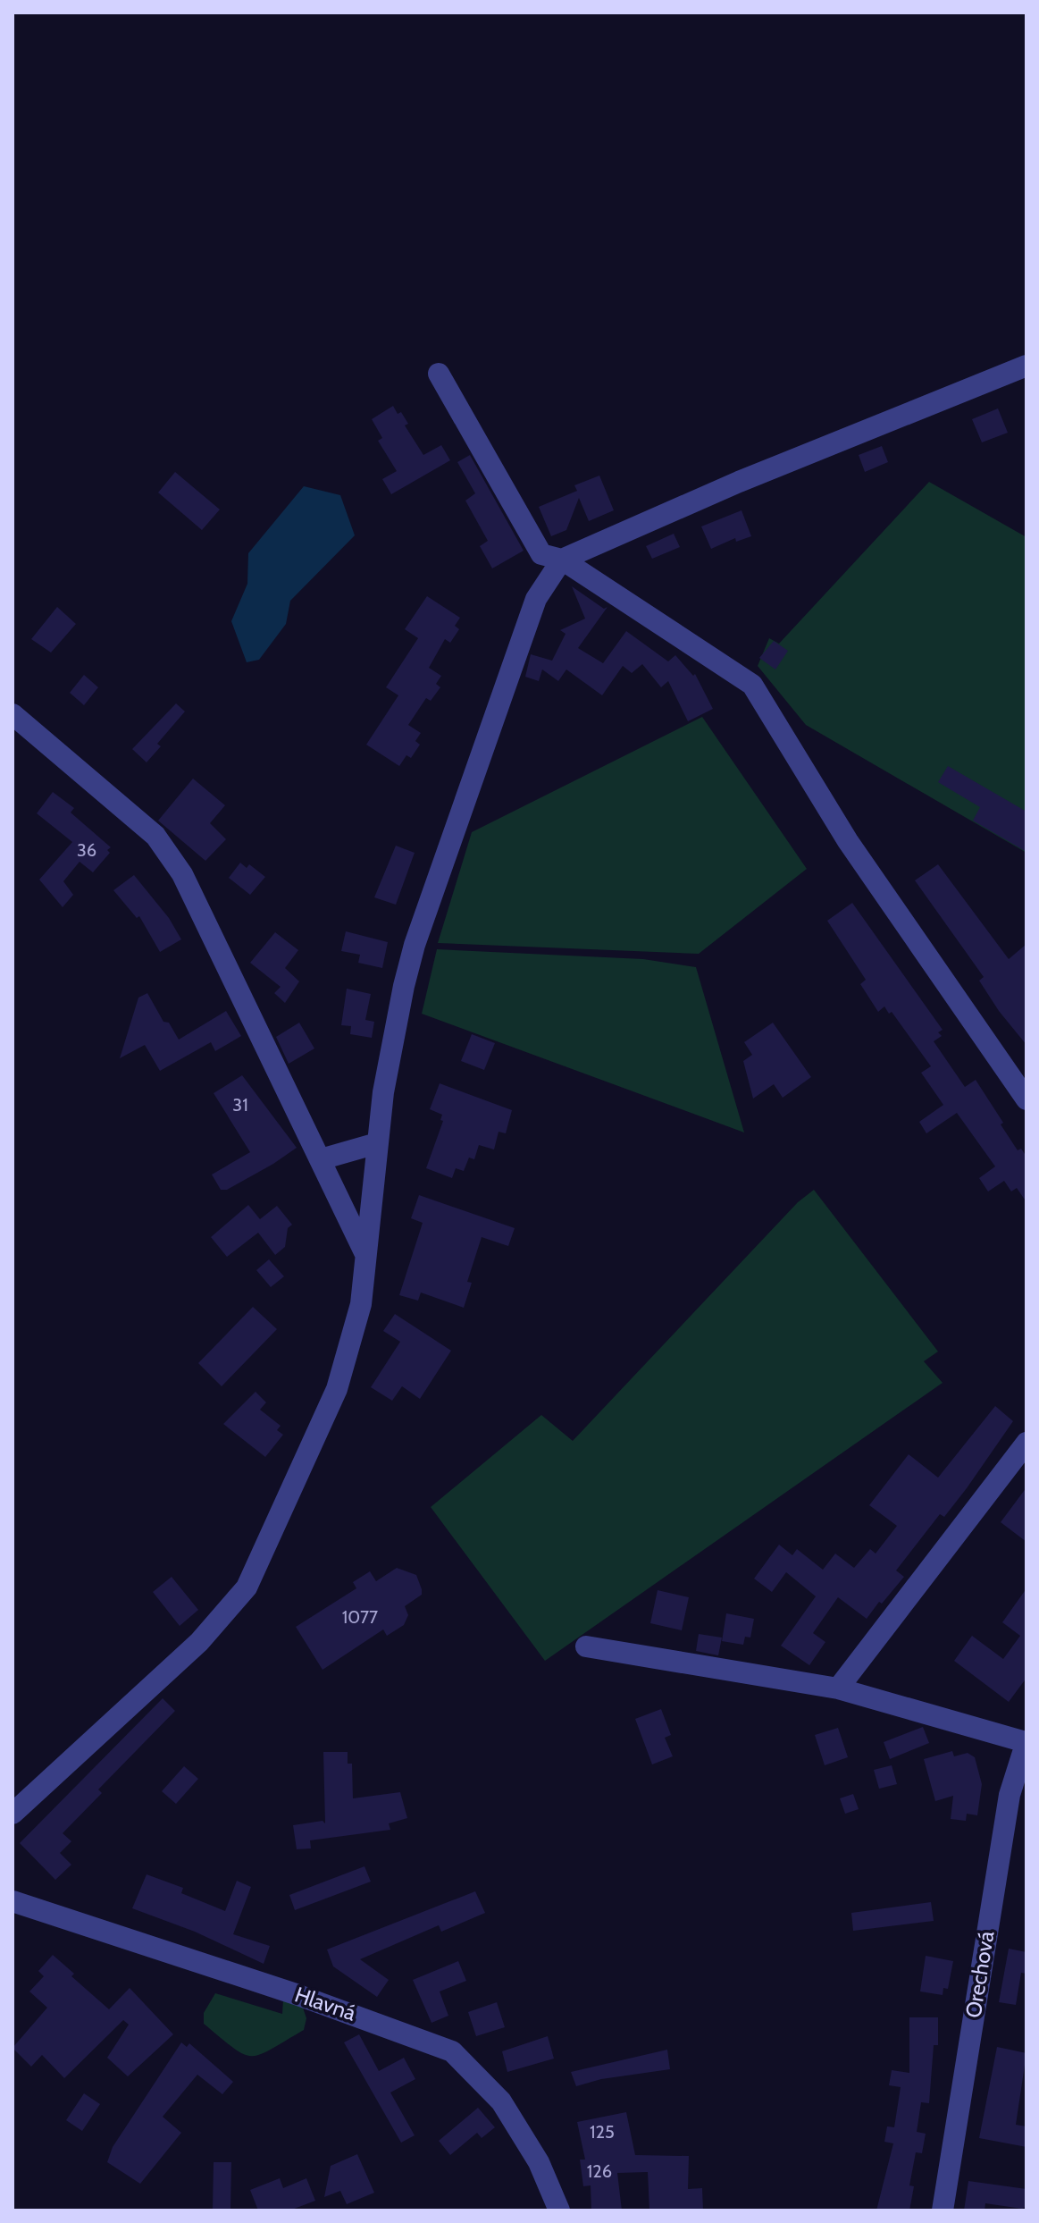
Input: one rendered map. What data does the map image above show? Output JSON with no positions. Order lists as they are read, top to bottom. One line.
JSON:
{"streets":{"street":["Orechová","Hlavná"]},"house_numbers":["36","31","1077","125","126"]}
